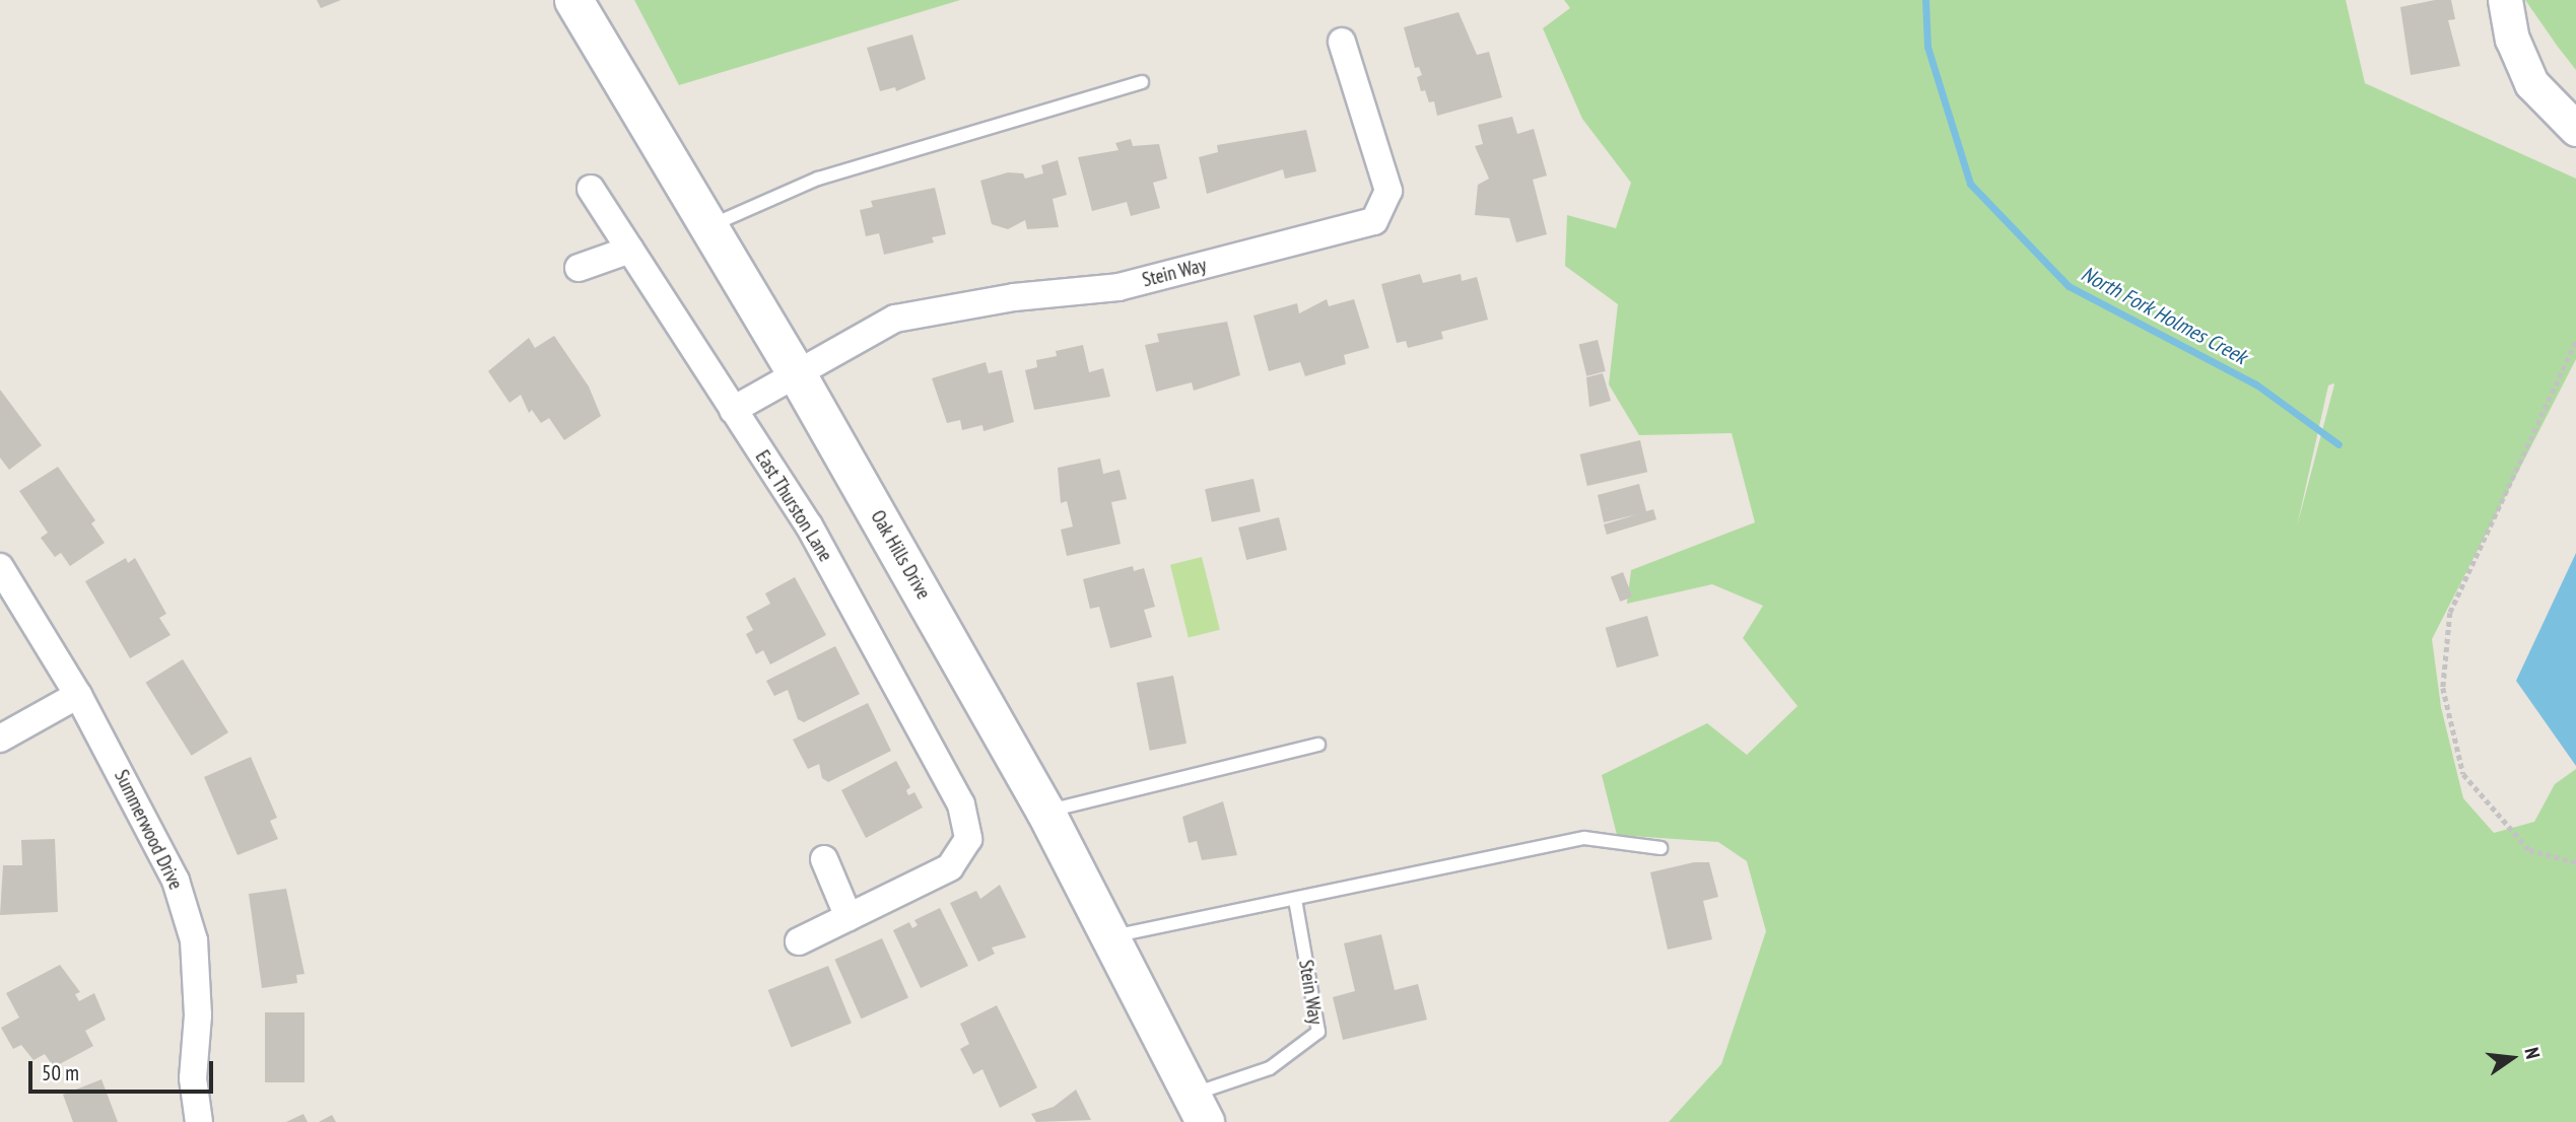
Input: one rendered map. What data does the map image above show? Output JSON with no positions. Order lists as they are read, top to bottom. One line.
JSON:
{"streets":{"main road":["Oak Hills Drive"],"street":["Stein Way","East Thurston Lane","Summerwood Drive"]},"crossings":[["Stein Way","Oak Hills Drive"]],"water":["North Fork Holmes Creek"],"scale_bar":"50 m","north":"right"}
